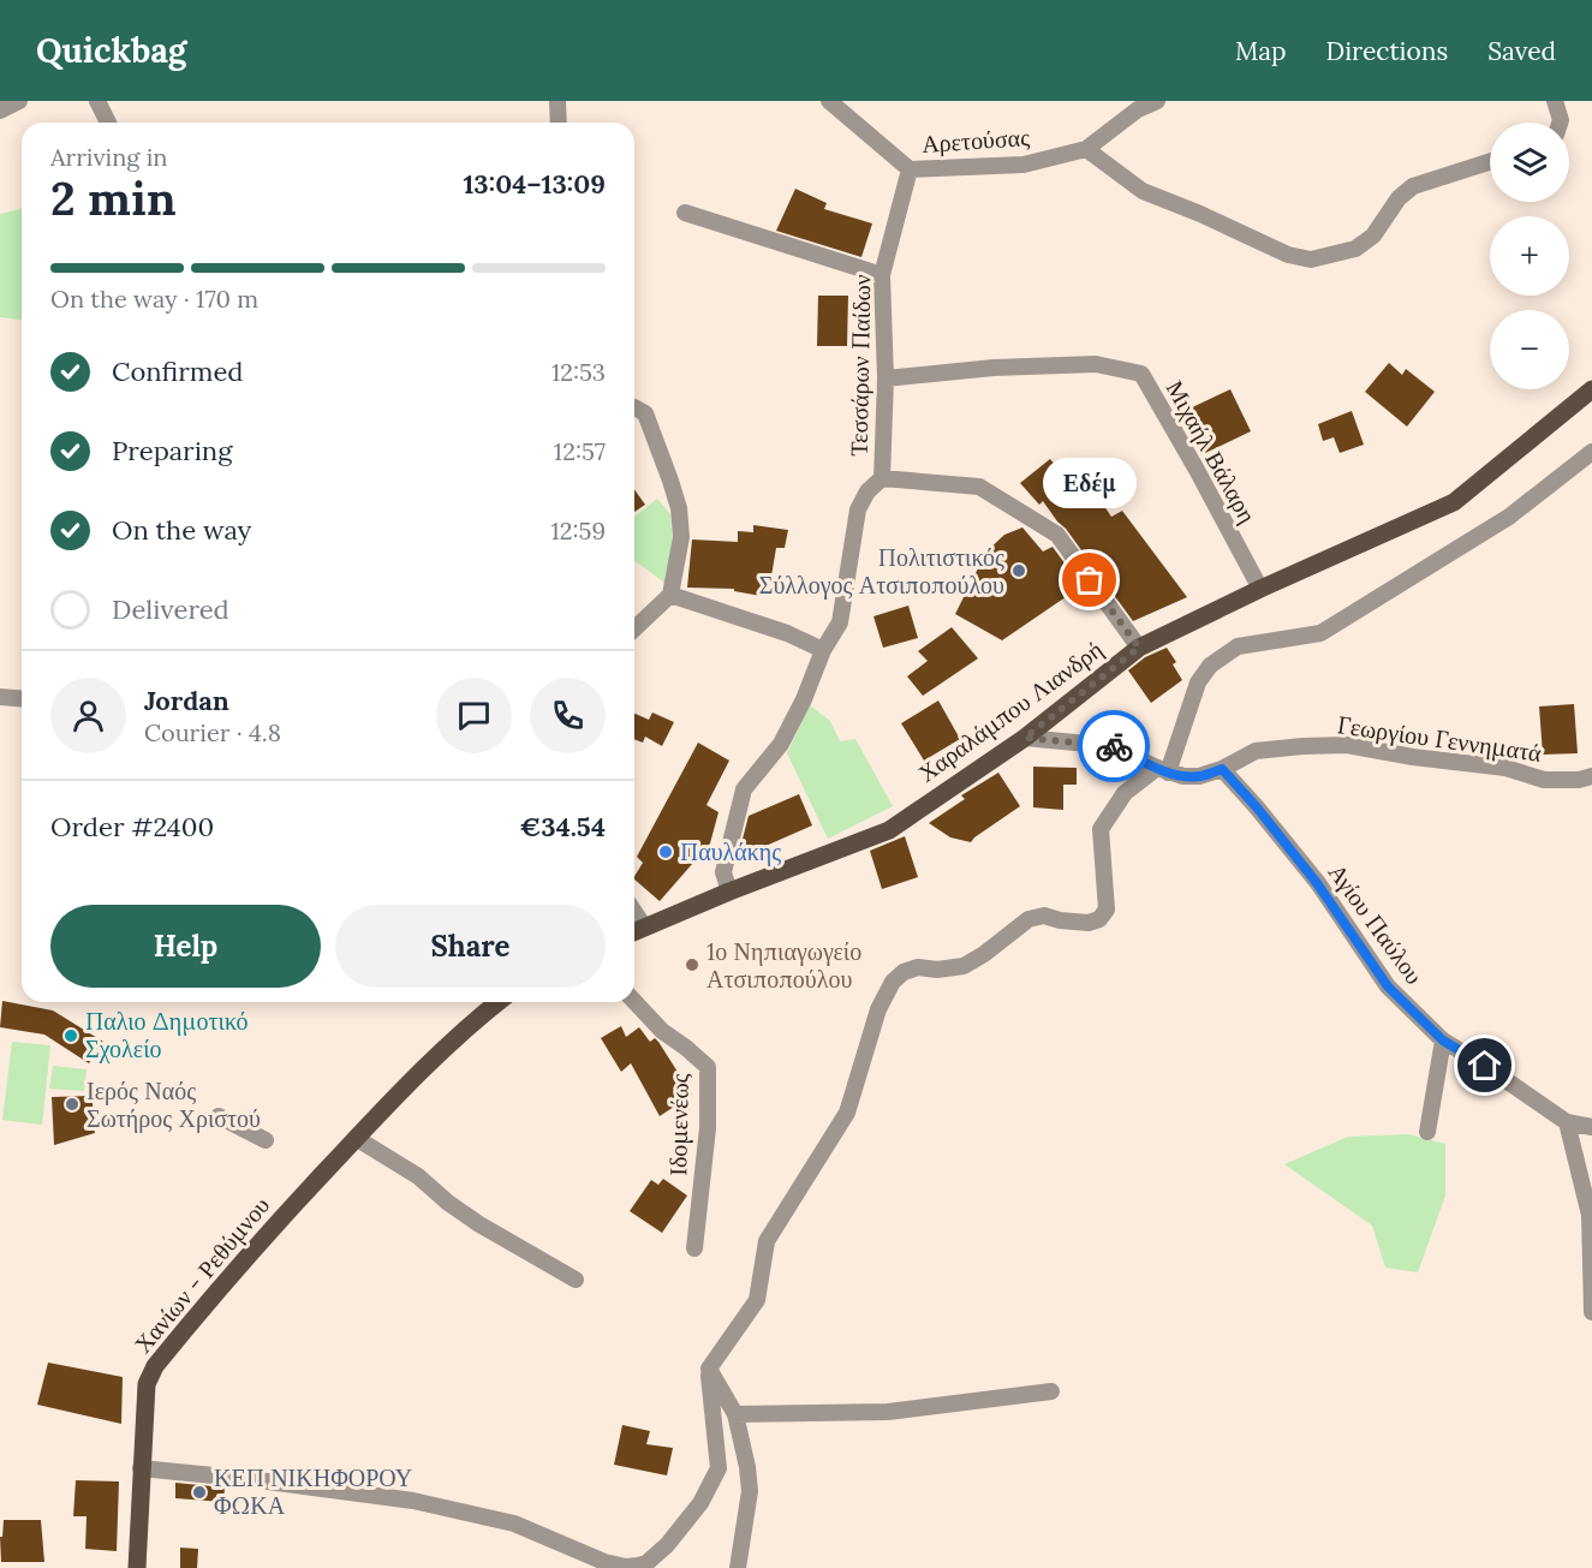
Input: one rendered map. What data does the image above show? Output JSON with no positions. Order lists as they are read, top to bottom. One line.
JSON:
{"streets":{"main road":["Χαραλάμπου Λιανδρή","Χανίων - Ρεθύμνου"],"street":["Αρετούσας","Τεσσάρων Παίδων","Μιχαήλ Βάλαρη","Γεωργίου Γεννηματά","Αγίου Παύλου","Ιδομενέως"]},"crossings":[["Αρετούσας","Τεσσάρων Παίδων"],["Τεσσάρων Παίδων","Μιχαήλ Βάλαρη"],["Τεσσάρων Παίδων","Χαραλάμπου Λιανδρή"],["Μιχαήλ Βάλαρη","Χαραλάμπου Λιανδρή"],["Γεωργίου Γεννηματά","Αγίου Παύλου"]],"places":["Πολιτιστικός Σύλλογος Ατσιποπούλου","Εδέμ","Παυλάκης","1ο Νηπιαγωγείο Ατσιποπούλου","Παλιο Δημοτικό Σχολείο","Ιερός Ναός Σωτήρος Χριστού","ΚΕΠ ΝΙΚΗΦΟΡΟΥ ΦΩΚΑ"],"page":{"header":"Quickbag","nav":["Map","Directions","Saved"],"map_buttons":["+","−"],"heading":["2 min","Arriving in","13:04–13:09"],"panel":["Jordan","Courier · 4.8","Order #2400","€34.54"],"bar":"On the way · 170 m","list":[["Confirmed","12:53"],["Preparing","12:57"],["On the way","12:59"],"Delivered"],"bubble":"Εδέμ","buttons":["Help","Share"]}}
